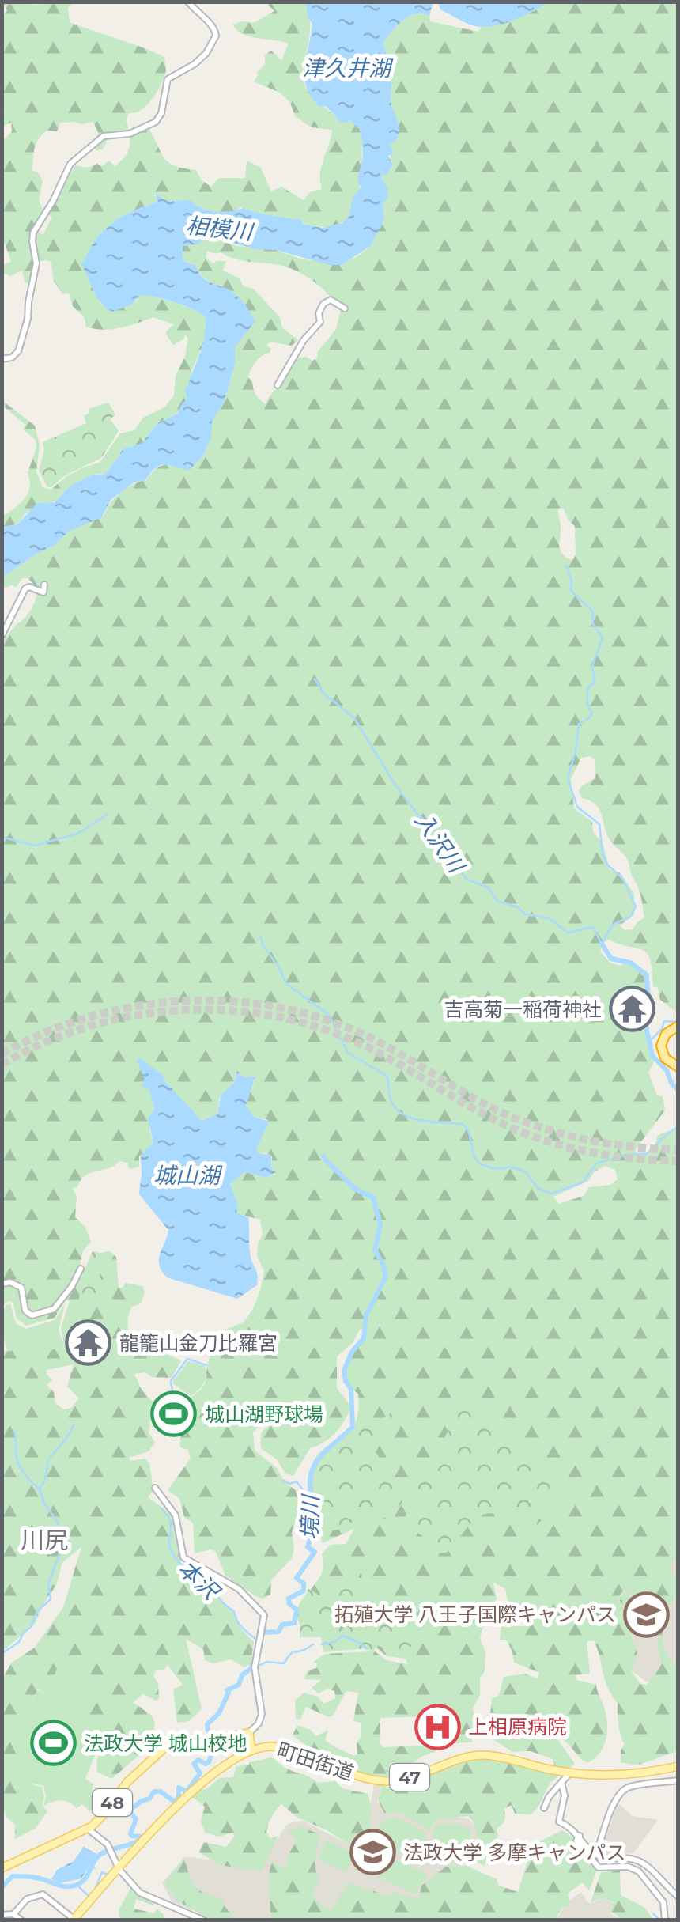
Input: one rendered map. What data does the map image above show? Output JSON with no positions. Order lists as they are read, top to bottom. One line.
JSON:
{"streets":{"main road":["町田街道","47","48"]},"districts":["川尻"],"water":["津久井湖","相模川","入沢川","城山湖","境川","本沢"],"places":{"temple":["吉高菊一稲荷神社","龍籠山金刀比羅宮"],"sports":["城山湖野球場","法政大学 城山校地"],"school or university":["拓殖大学 八王子国際キャンパス","法政大学 多摩キャンパス"],"hospital":["上相原病院"]}}
